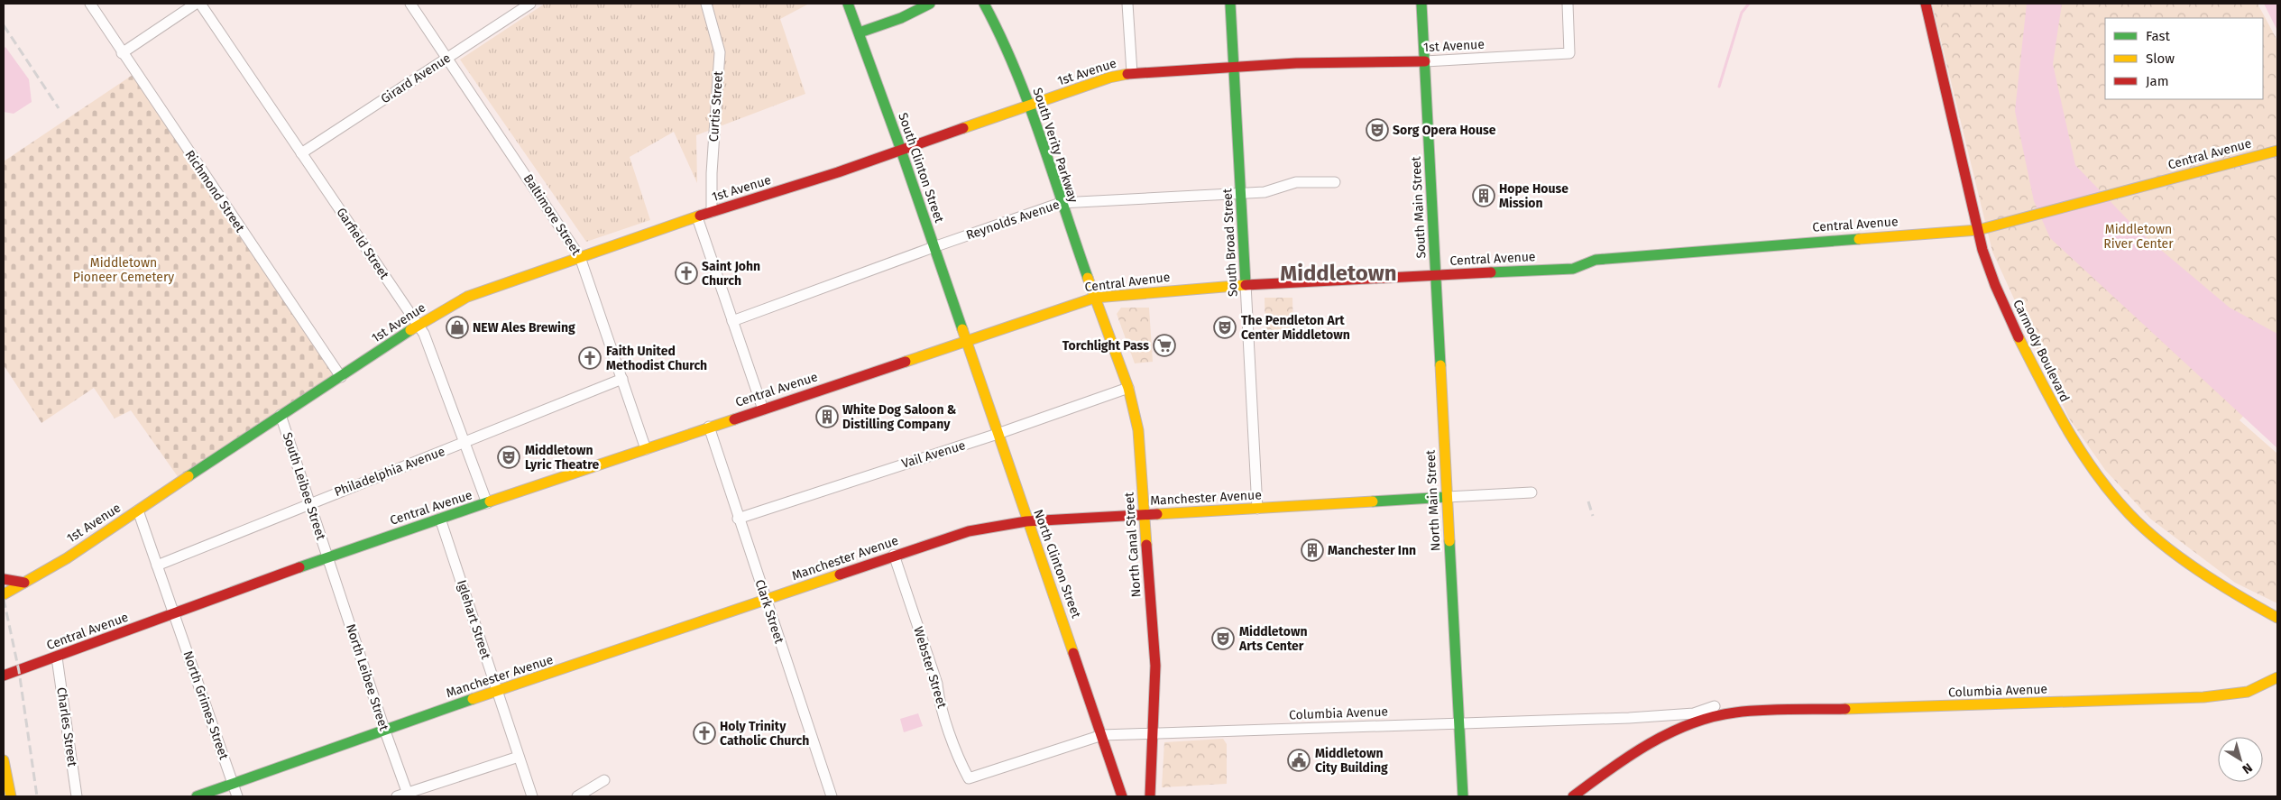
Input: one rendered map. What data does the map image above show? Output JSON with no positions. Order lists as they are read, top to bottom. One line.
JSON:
{"streets":{"street":["1st Avenue","Girard Avenue","Curtis Street","South Verity Parkway","Central Avenue","South Clinton Street","Richmond Street","South Main Street","Baltimore Street","Reynolds Avenue","South Broad Street","Garfield Street","Carmody Boulevard","Vail Avenue","Philadelphia Avenue","South Leibee Street","Manchester Avenue","North Main Street","North Canal Street","North Clinton Street","Clark Street","Iglehart Street","Webster Street","North Leibee Street","Columbia Avenue","North Grimes Street","Charles Street"]},"crossings":[["1st Avenue","Curtis Street"],["1st Avenue","South Verity Parkway"],["1st Avenue","South Clinton Street"],["1st Avenue","Richmond Street"],["1st Avenue","South Main Street"],["1st Avenue","Baltimore Street"],["1st Avenue","South Broad Street"],["1st Avenue","Garfield Street"],["1st Avenue","South Leibee Street"],["1st Avenue","North Grimes Street"],["Girard Avenue","Baltimore Street"],["Girard Avenue","Garfield Street"],["South Verity Parkway","Central Avenue"],["South Verity Parkway","Reynolds Avenue"],["South Verity Parkway","North Canal Street"],["Central Avenue","South Clinton Street"],["Central Avenue","South Main Street"],["Central Avenue","Baltimore Street"],["Central Avenue","South Broad Street"],["Central Avenue","Garfield Street"],["Central Avenue","Carmody Boulevard"],["Central Avenue","South Leibee Street"],["Central Avenue","North Main Street"],["Central Avenue","North Canal Street"],["Central Avenue","North Clinton Street"],["Central Avenue","Clark Street"],["Central Avenue","Iglehart Street"],["Central Avenue","North Leibee Street"],["Central Avenue","North Grimes Street"],["Central Avenue","Charles Street"],["South Clinton Street","Reynolds Avenue"],["South Clinton Street","North Clinton Street"],["South Main Street","North Main Street"],["Baltimore Street","Philadelphia Avenue"],["Reynolds Avenue","South Broad Street"],["South Broad Street","Manchester Avenue"],["Garfield Street","Philadelphia Avenue"],["Vail Avenue","North Canal Street"],["Vail Avenue","North Clinton Street"],["Vail Avenue","Clark Street"],["Philadelphia Avenue","South Leibee Street"],["Philadelphia Avenue","North Grimes Street"],["South Leibee Street","North Leibee Street"],["Manchester Avenue","North Main Street"],["Manchester Avenue","North Canal Street"],["Manchester Avenue","North Clinton Street"],["Manchester Avenue","Clark Street"],["Manchester Avenue","Iglehart Street"],["Manchester Avenue","Webster Street"],["Manchester Avenue","North Leibee Street"],["Manchester Avenue","North Grimes Street"],["North Main Street","Columbia Avenue"],["North Canal Street","Columbia Avenue"],["North Clinton Street","Columbia Avenue"],["Webster Street","Columbia Avenue"]],"districts":["Middletown"],"parks":["Middletown River Center","Middletown Pioneer Cemetery"],"places":{"theatre":["Sorg Opera House","The Pendleton Art Center Middletown","Middletown Lyric Theatre","Middletown Arts Center"],"building":["Hope House Mission","White Dog Saloon & Distilling Company","Manchester Inn"],"church":["Saint John Church","Faith United Methodist Church","Holy Trinity Catholic Church"],"shop":["NEW Ales Brewing"],"supermarket":["Torchlight Pass"],"public building":["Middletown City Building"]},"legend":["Fast","Slow","Jam"],"north":"bottom right"}
